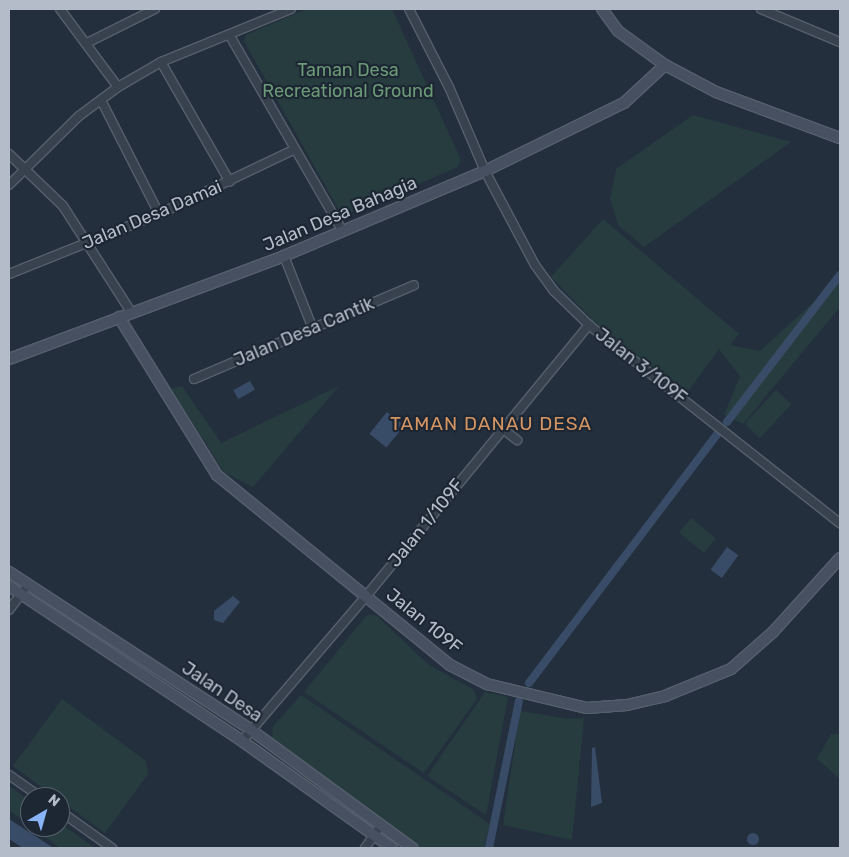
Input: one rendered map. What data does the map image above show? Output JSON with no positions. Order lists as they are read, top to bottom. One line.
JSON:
{"streets":{"street":["Jalan Desa Bahagia","Jalan Desa Damai","Jalan Desa Cantik","Jalan 3/109F","Jalan 1/109F","Jalan 109F","Jalan Desa"]},"crossings":[["Jalan Desa Bahagia","Jalan 3/109F"],["Jalan Desa Bahagia","Jalan 109F"],["Jalan 3/109F","Jalan 1/109F"],["Jalan 1/109F","Jalan 109F"],["Jalan 1/109F","Jalan Desa"]],"districts":["TAMAN DANAU DESA"],"parks":["Taman Desa Recreational Ground"],"north":"top right"}
